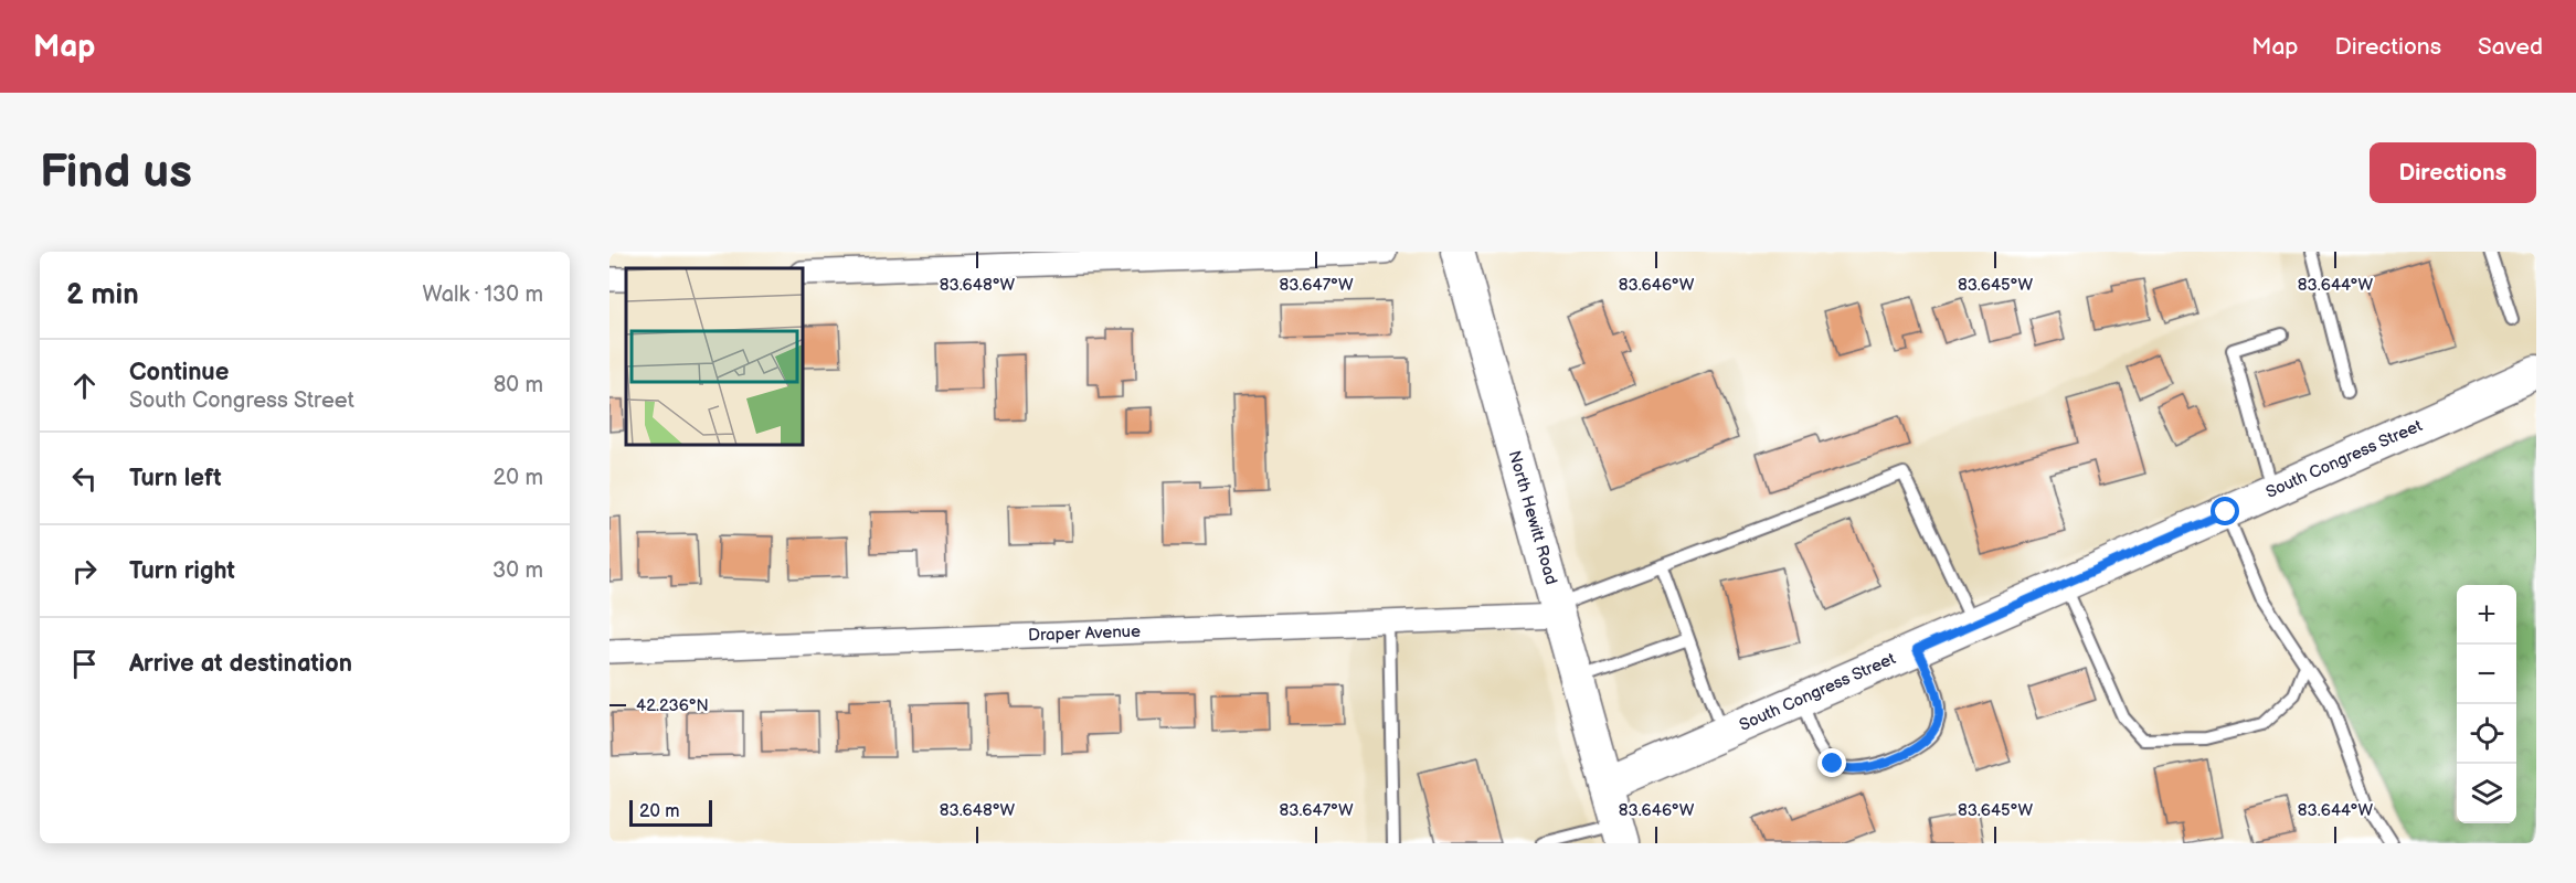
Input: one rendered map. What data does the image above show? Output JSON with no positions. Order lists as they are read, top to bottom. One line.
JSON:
{"streets":{"street":["South Congress Street","North Hewitt Road","Draper Avenue"]},"crossings":[["South Congress Street","North Hewitt Road"],["North Hewitt Road","Draper Avenue"]],"scale_bar":"20 m","page":{"header":"Map","nav":["Map","Directions","Saved"],"buttons":"Directions","title":"Find us","heading":["2 min","Walk · 130 m"],"list":[["Continue","South Congress Street","80 m"],["Turn left","20 m"],["Turn right","30 m"],"Arrive at destination"],"map_buttons":["+","−"],"scale":"20 m"},"coordinates":["83.648°W","83.647°W","83.646°W","83.645°W","83.644°W","42.236°N"]}
